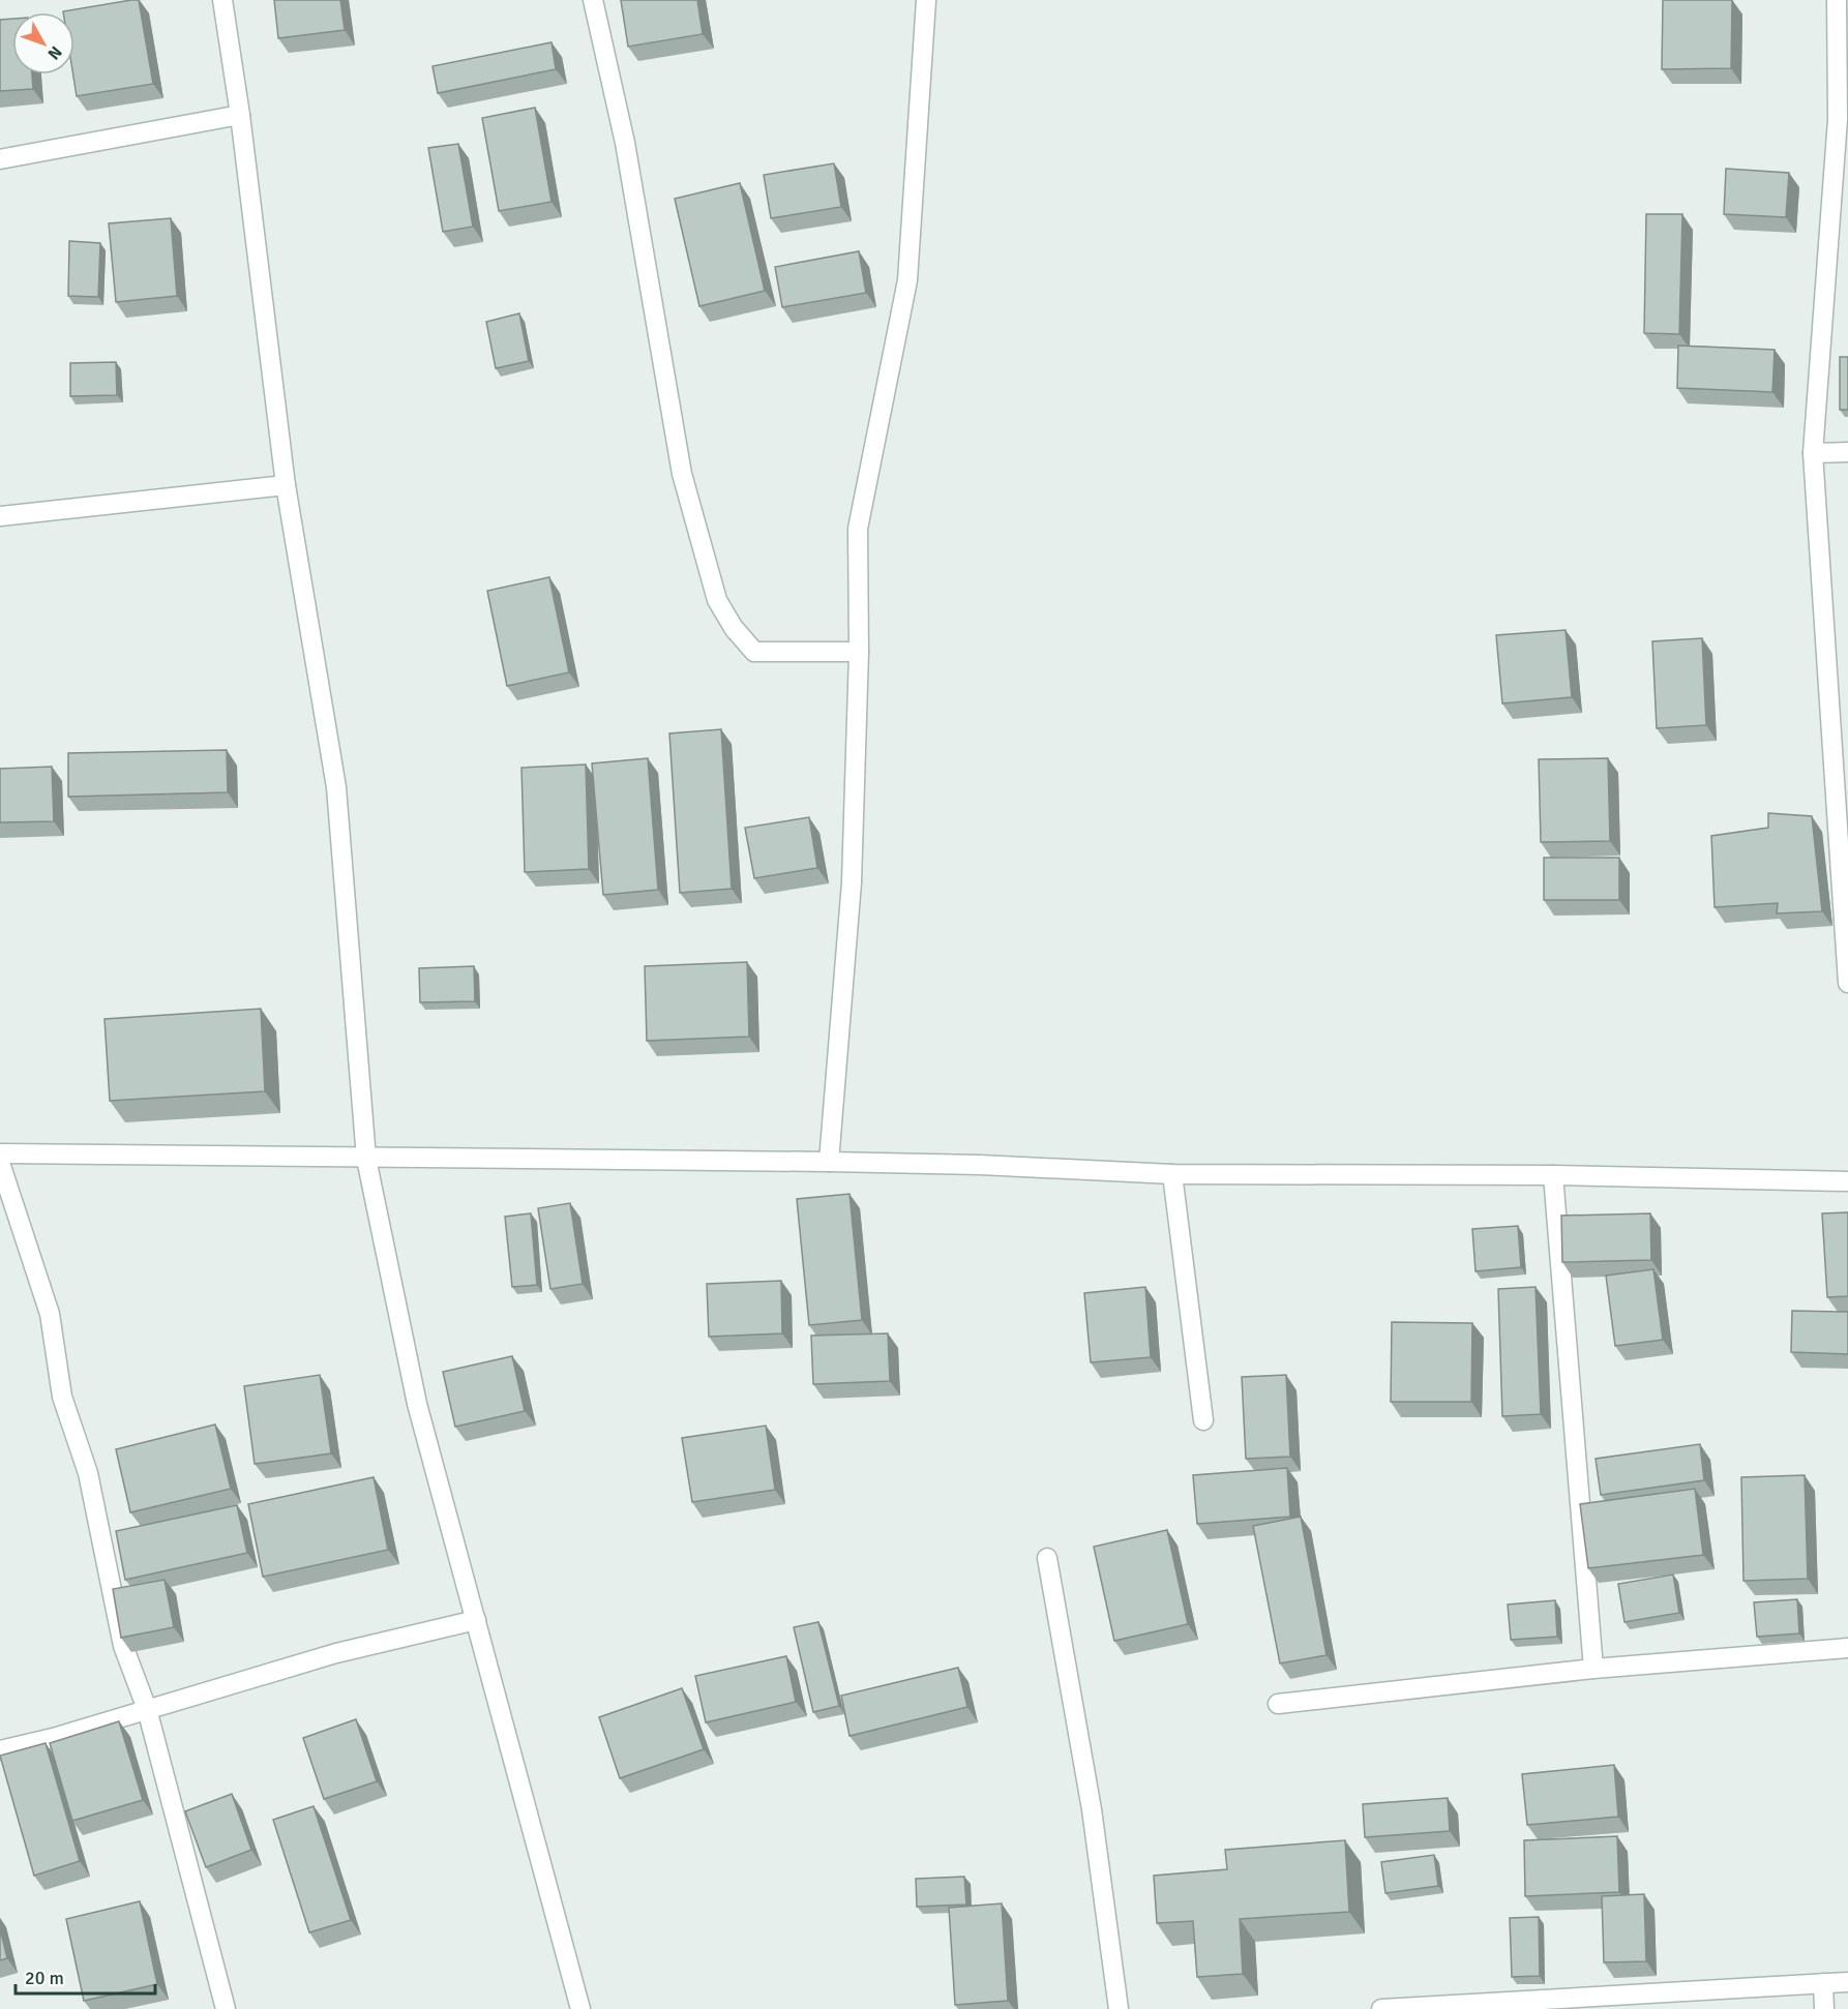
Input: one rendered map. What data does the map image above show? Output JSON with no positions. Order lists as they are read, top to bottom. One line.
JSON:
{"scale_bar":"20 m","north":"bottom right"}
